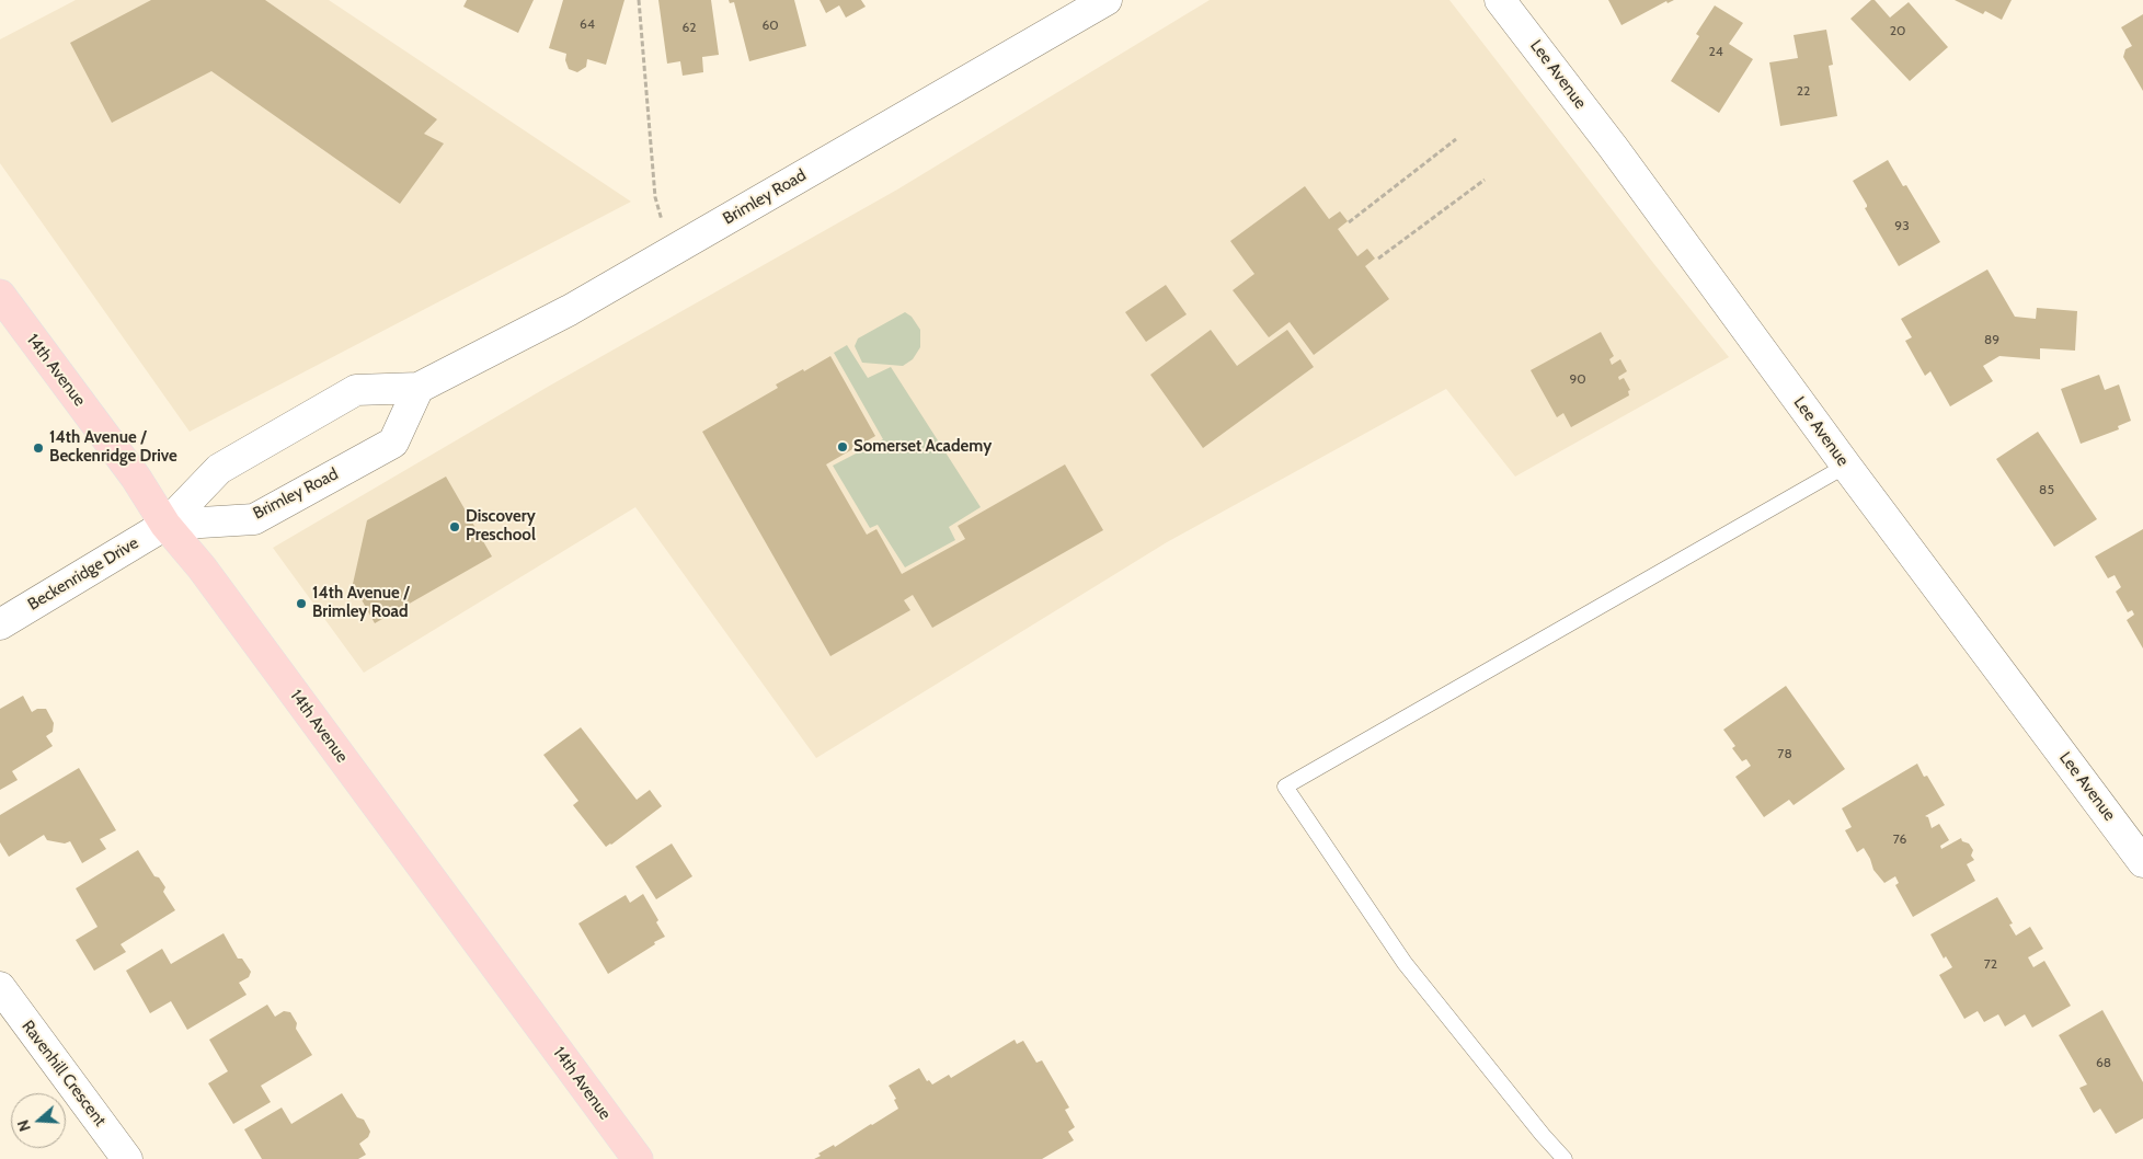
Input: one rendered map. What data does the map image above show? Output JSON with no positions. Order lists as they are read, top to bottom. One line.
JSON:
{"streets":{"main road":["14th Avenue"],"street":["Lee Avenue","Brimley Road","Beckenridge Drive","Ravenhill Crescent"]},"crossings":[["Brimley Road","14th Avenue"],["Brimley Road","Beckenridge Drive"],["14th Avenue","Beckenridge Drive"]],"places":["Somerset Academy","14th Avenue / Beckenridge Drive","Discovery Preschool","14th Avenue / Brimley Road"],"house_numbers":["64","60","62","20","24","22","93","89","90","85","78","76","72","68"],"north":"left"}
